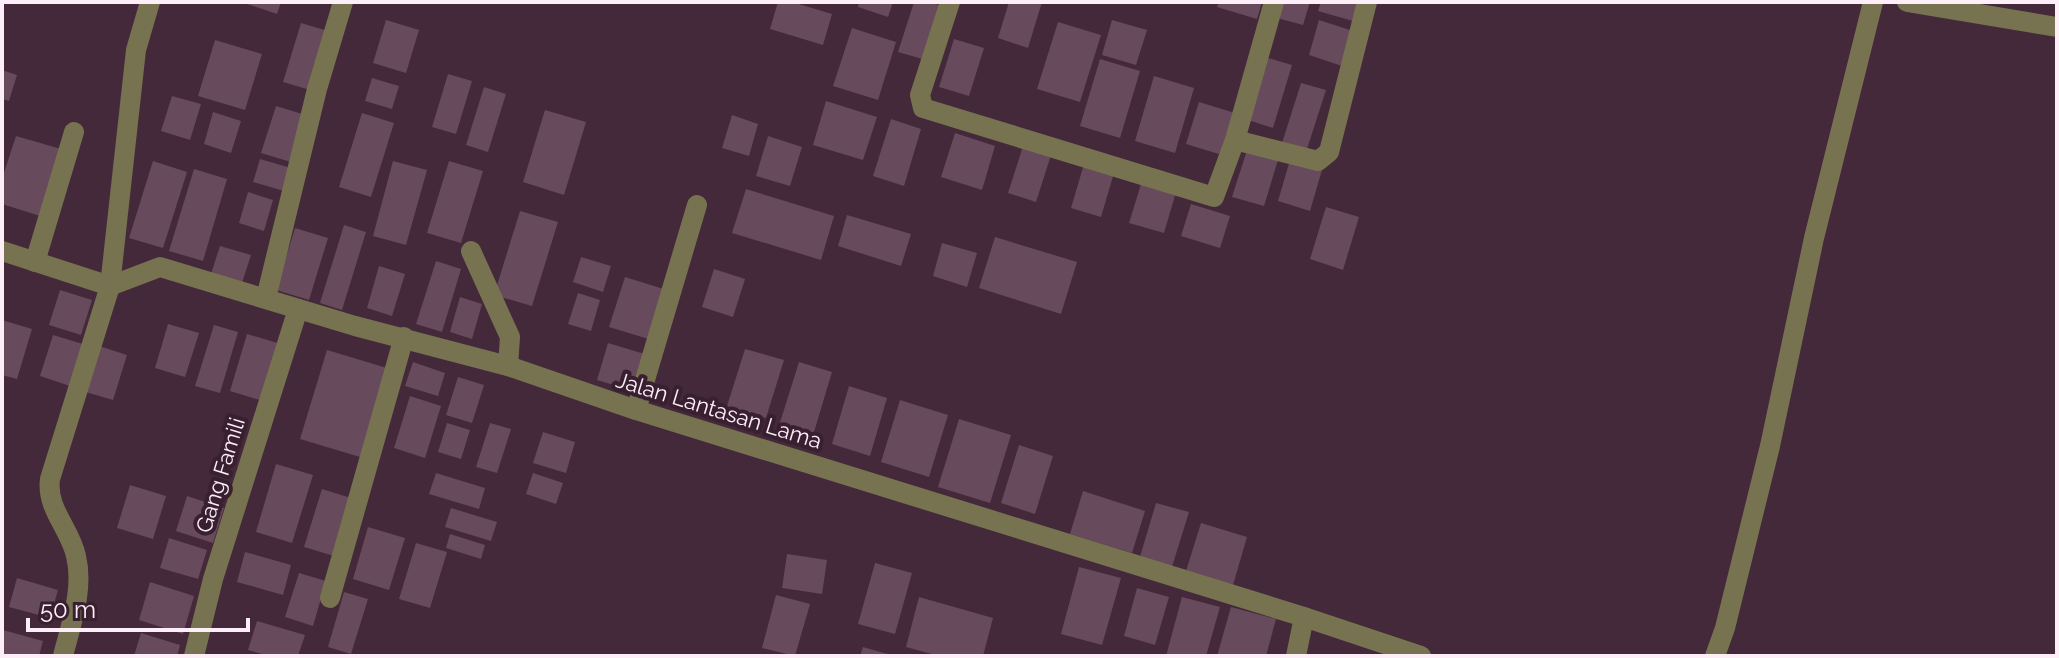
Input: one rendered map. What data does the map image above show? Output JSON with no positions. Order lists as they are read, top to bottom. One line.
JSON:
{"streets":{"street":["Jalan Lantasan Lama","Gang Famili"]},"crossings":[["Jalan Lantasan Lama","Gang Famili"]],"scale_bar":"50 m"}
